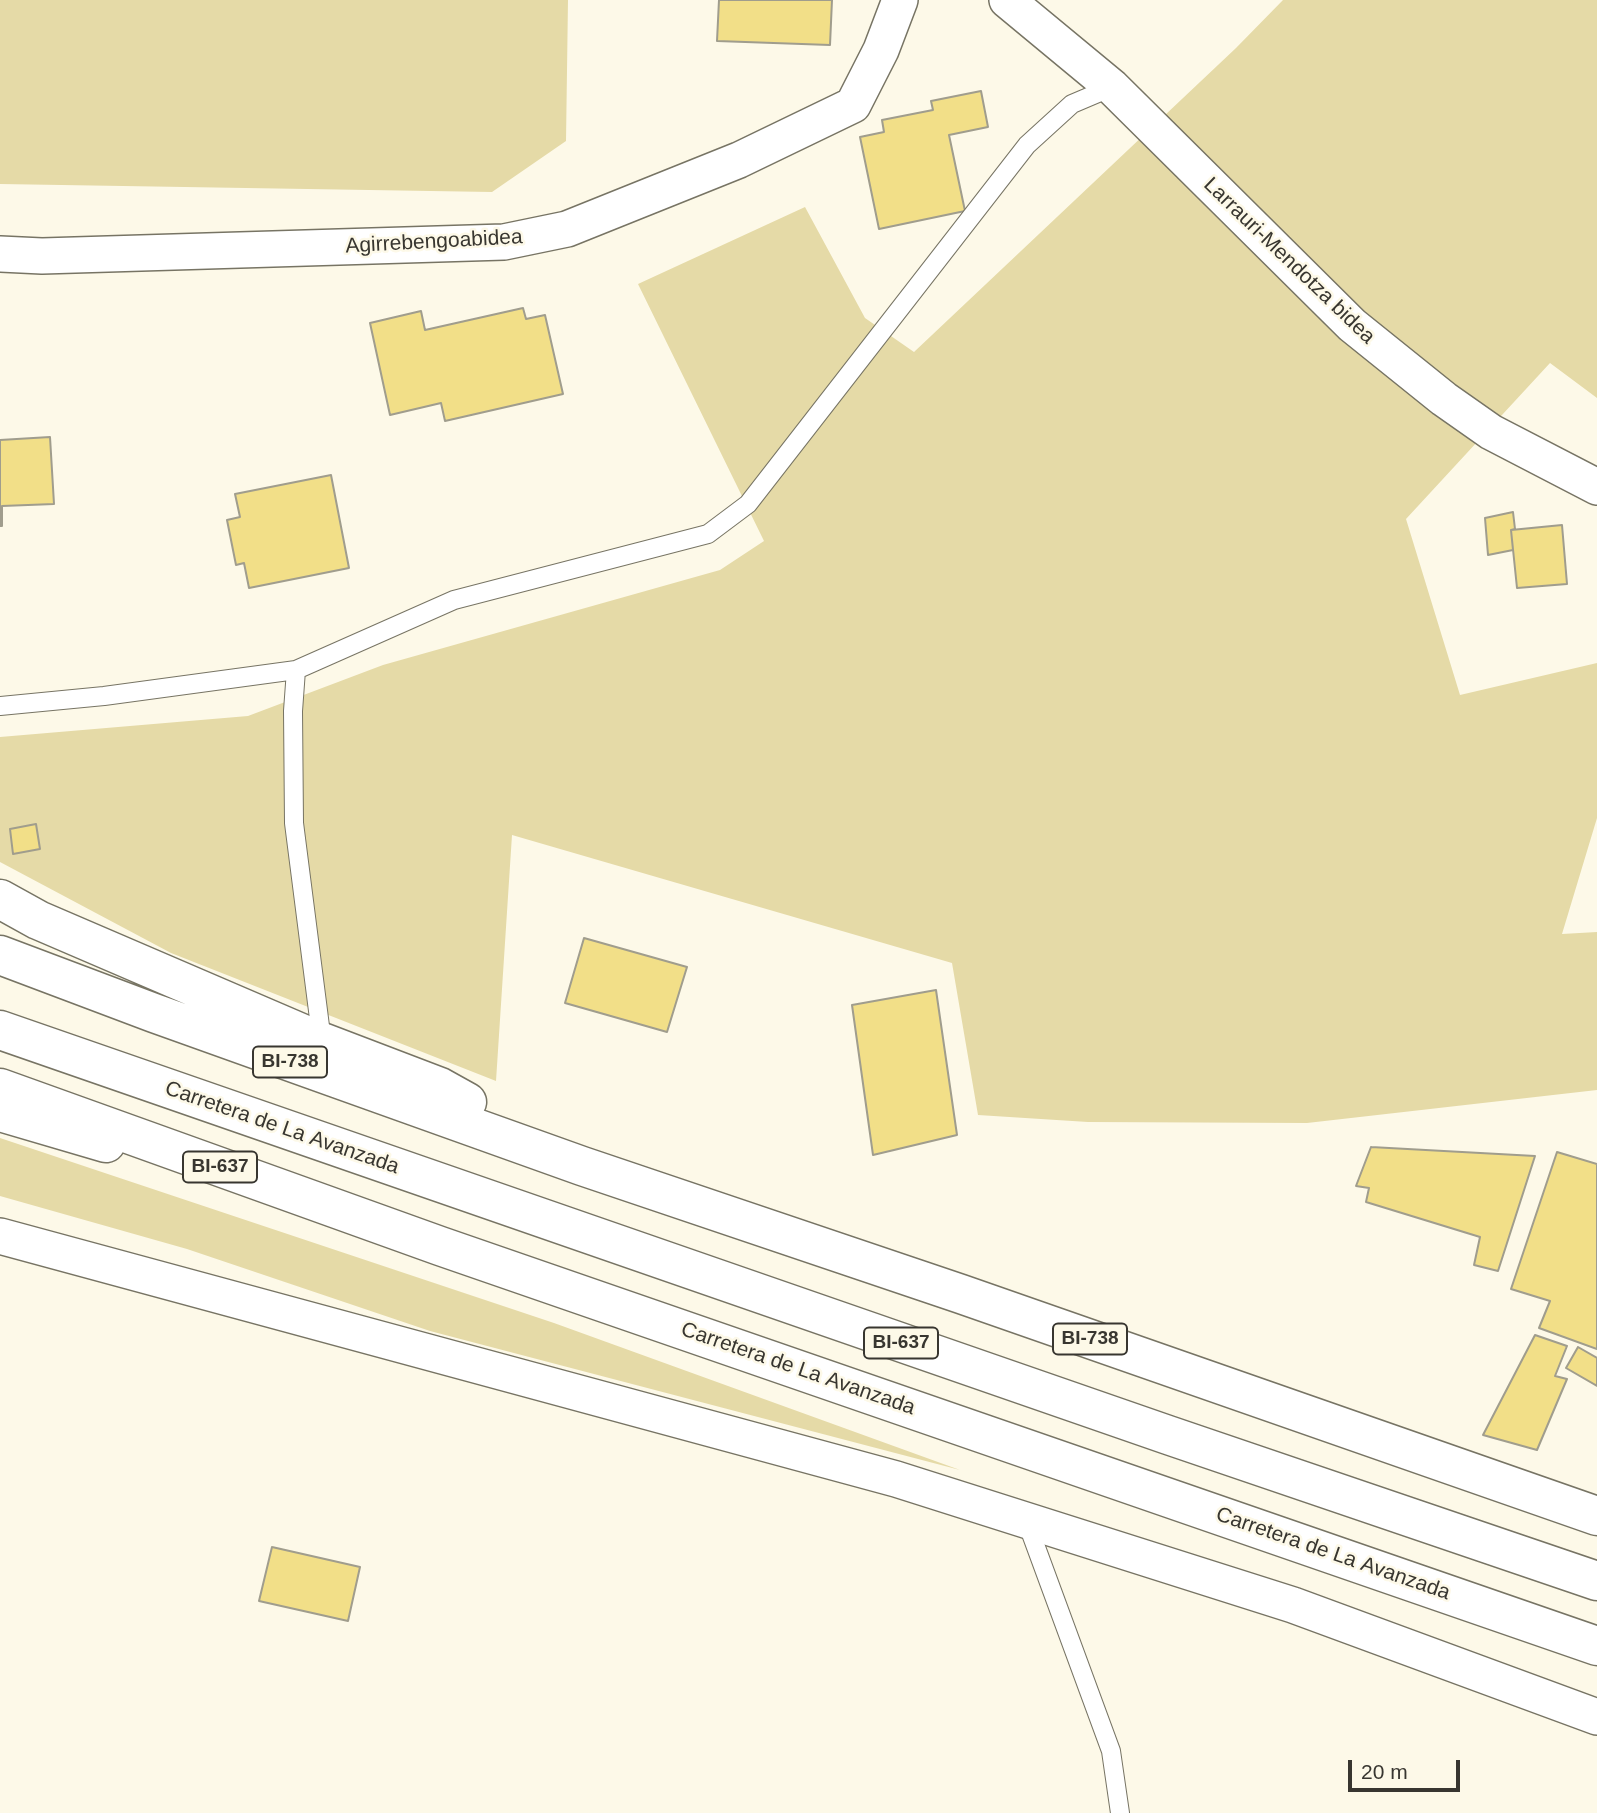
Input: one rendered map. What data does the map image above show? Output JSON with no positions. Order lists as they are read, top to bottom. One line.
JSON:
{"streets":{"main road":["BI-738","Carretera de La Avanzada","BI-637"],"street":["Agirrebengoabidea","Larrauri-Mendotza bidea"]},"scale_bar":"20 m"}
